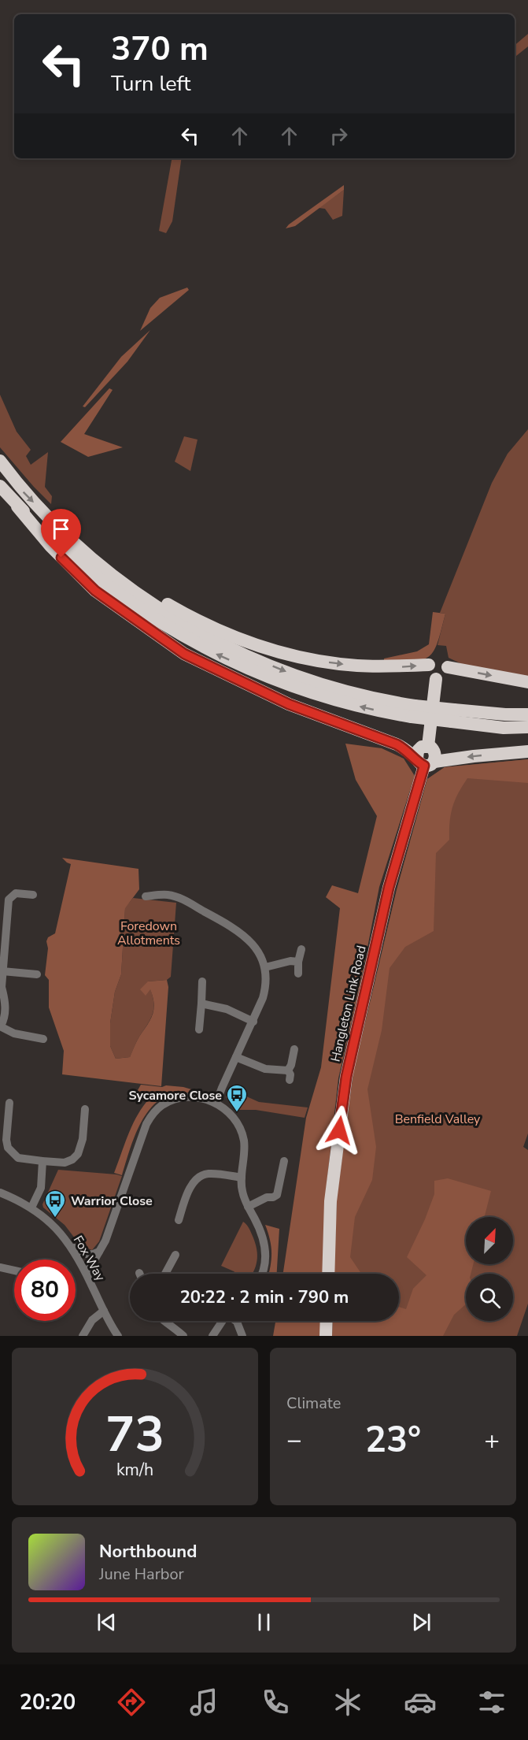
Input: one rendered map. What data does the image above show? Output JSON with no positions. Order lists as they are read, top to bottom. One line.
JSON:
{"streets":{"highway":["Hangleton Link Road"],"street":["Fox Way"]},"parks":["Foredown Allotments","Benfield Valley"],"places":{"bus stop":["Sycamore Close","Warrior Close"]},"north":"top right","page":{"turn":["370 m","Turn left"],"limit":"80","trip":"20:22 · 2 min · 790 m","tile":"Climate","heat":["−","23°","+"],"song":["Northbound","June Harbor"],"tabs":"20:20","gauge":["73","km/h"]}}
